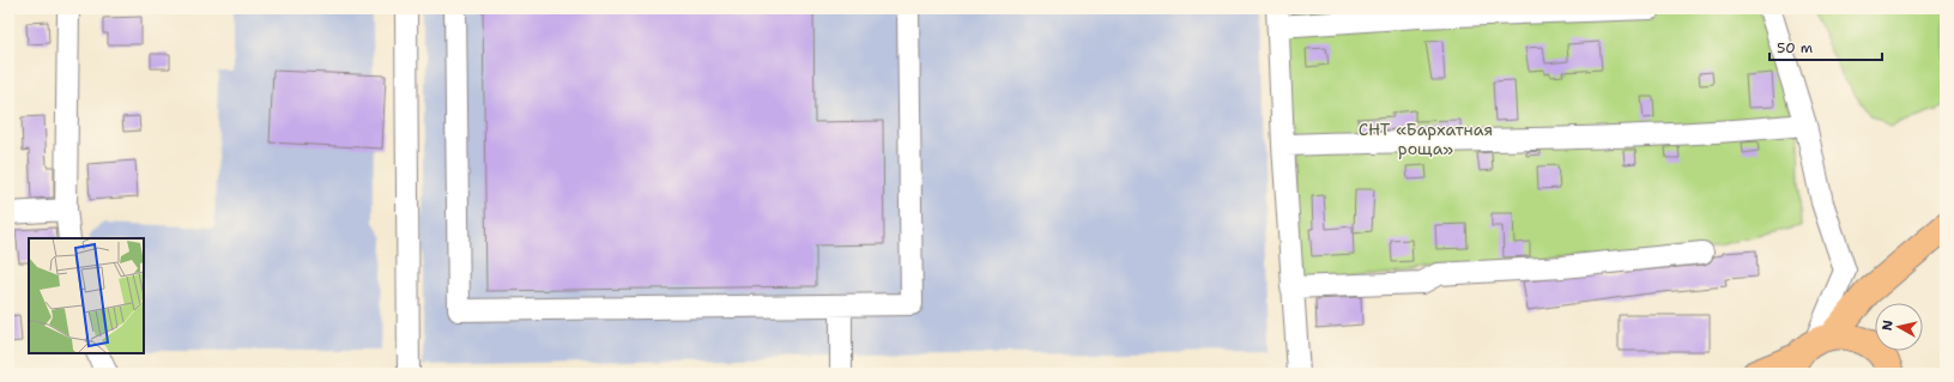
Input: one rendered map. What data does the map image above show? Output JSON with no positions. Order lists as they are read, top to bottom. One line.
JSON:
{"parks":["СНТ «Бархатная роща»"],"scale_bar":"50 m","north":"left"}
